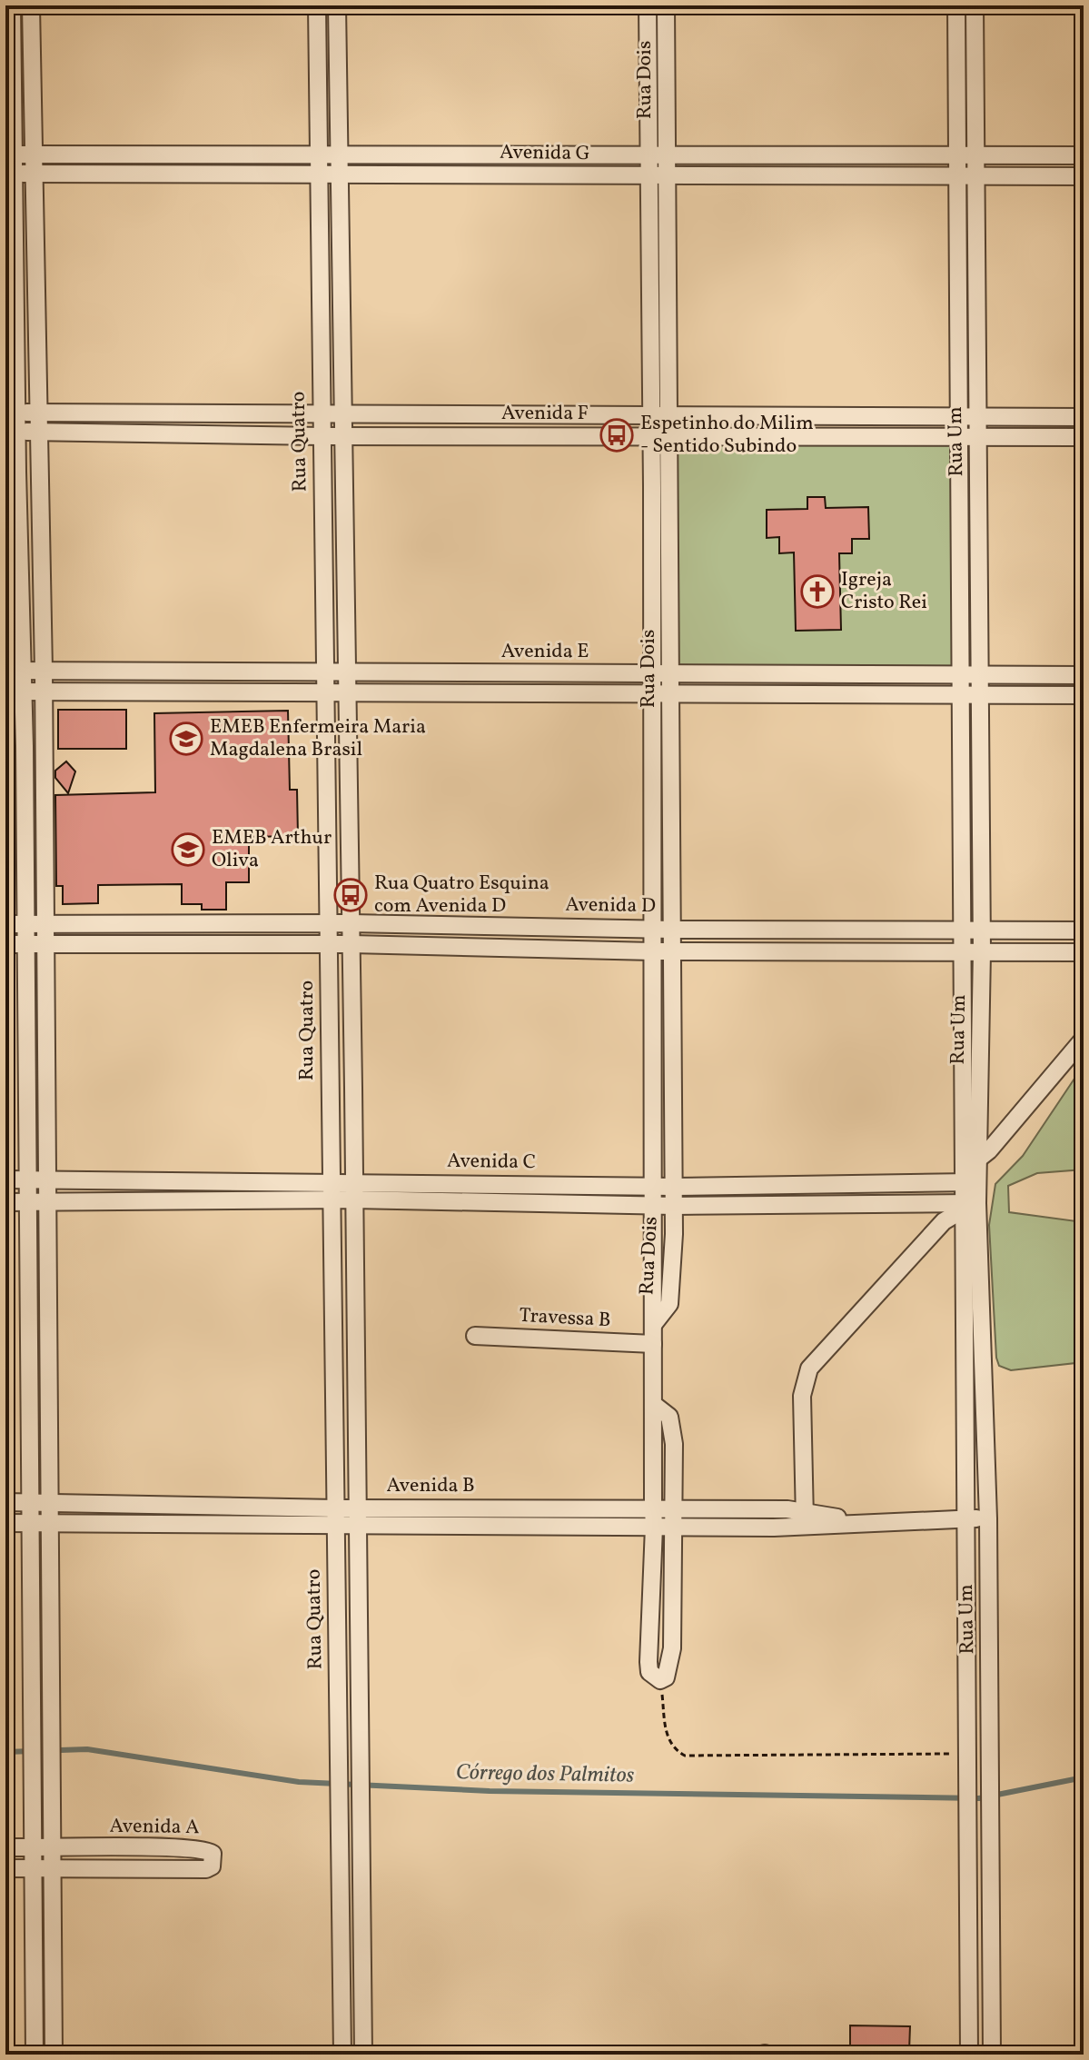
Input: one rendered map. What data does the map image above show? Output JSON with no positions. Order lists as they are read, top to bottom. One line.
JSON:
{"streets":{"street":["Rua Dois","Avenida G","Avenida F","Rua Quatro","Rua Um","Avenida E","Avenida D","Avenida C","Travessa B","Avenida B","Avenida A"]},"crossings":[["Rua Dois","Avenida G"],["Rua Dois","Avenida F"],["Rua Dois","Avenida E"],["Rua Dois","Avenida D"],["Rua Dois","Avenida C"],["Rua Dois","Travessa B"],["Rua Dois","Avenida B"],["Avenida G","Rua Quatro"],["Avenida G","Rua Um"],["Avenida F","Rua Quatro"],["Avenida F","Rua Um"],["Rua Quatro","Avenida E"],["Rua Quatro","Avenida D"],["Rua Quatro","Avenida C"],["Rua Quatro","Avenida B"],["Rua Um","Avenida E"],["Rua Um","Avenida D"],["Rua Um","Avenida C"],["Rua Um","Avenida B"]],"water":["Córrego dos Palmitos"],"places":{"bus stop":["Espetinho do Milim - Sentido Subindo","Rua Quatro Esquina com Avenida D"],"church":["Igreja Cristo Rei"],"school or university":["EMEB Enfermeira Maria Magdalena Brasil","EMEB Arthur Oliva"]}}
